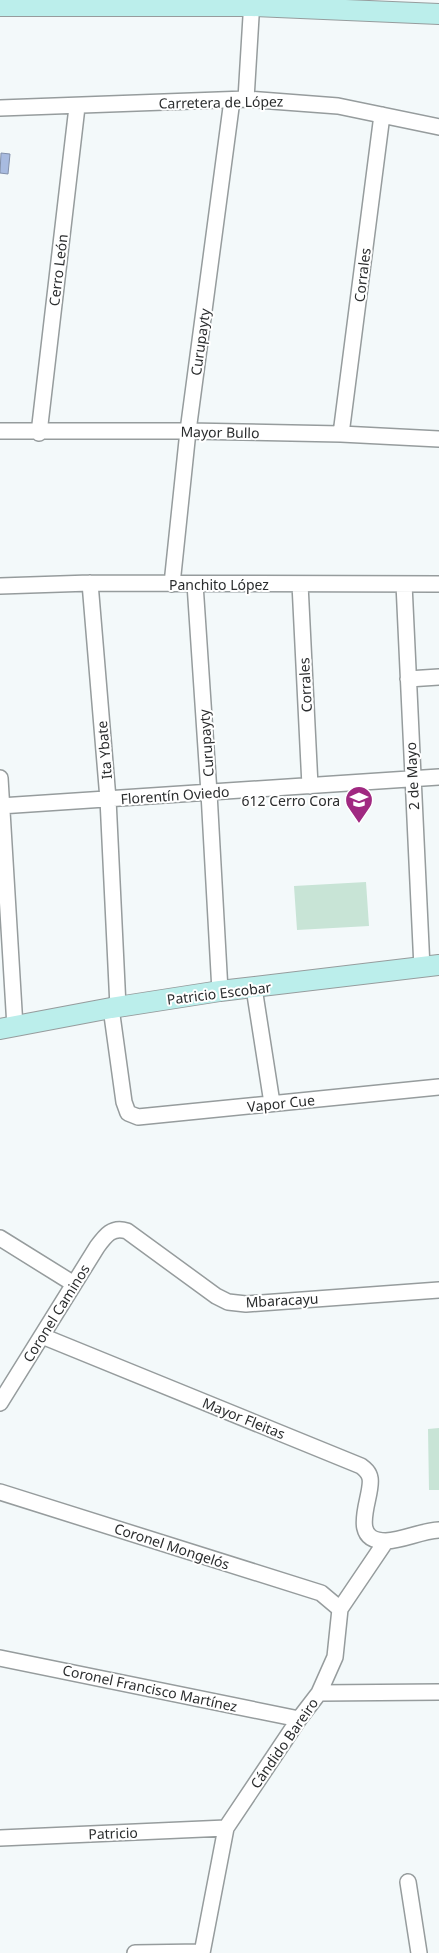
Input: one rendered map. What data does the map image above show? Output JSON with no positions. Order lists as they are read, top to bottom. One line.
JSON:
{"streets":{"street":["Carretera de López","Cerro León","Corrales","Curupayty","Mayor Bullo","Panchito López","Ita Ybate","2 de Mayo","Florentín Oviedo","Patricio Escobar","Vapor Cue","Mbaracayu","Coronel Caminos","Mayor Fleitas","Coronel Mongelós","Coronel Francisco Martínez","Cándido Bareiro","Patricio"]},"crossings":[["Carretera de López","Cerro León"],["Carretera de López","Corrales"],["Carretera de López","Curupayty"],["Cerro León","Mayor Bullo"],["Corrales","Mayor Bullo"],["Corrales","Panchito López"],["Corrales","Florentín Oviedo"],["Curupayty","Mayor Bullo"],["Curupayty","Panchito López"],["Curupayty","Florentín Oviedo"],["Curupayty","Patricio Escobar"],["Panchito López","Ita Ybate"],["Panchito López","2 de Mayo"],["Ita Ybate","Florentín Oviedo"],["Ita Ybate","Patricio Escobar"],["Ita Ybate","Vapor Cue"],["2 de Mayo","Florentín Oviedo"],["2 de Mayo","Patricio Escobar"],["Mbaracayu","Coronel Caminos"],["Coronel Caminos","Mayor Fleitas"],["Mayor Fleitas","Cándido Bareiro"],["Coronel Mongelós","Cándido Bareiro"],["Coronel Francisco Martínez","Cándido Bareiro"],["Cándido Bareiro","Patricio"]],"places":{"school or university":["612 Cerro Cora"]}}
